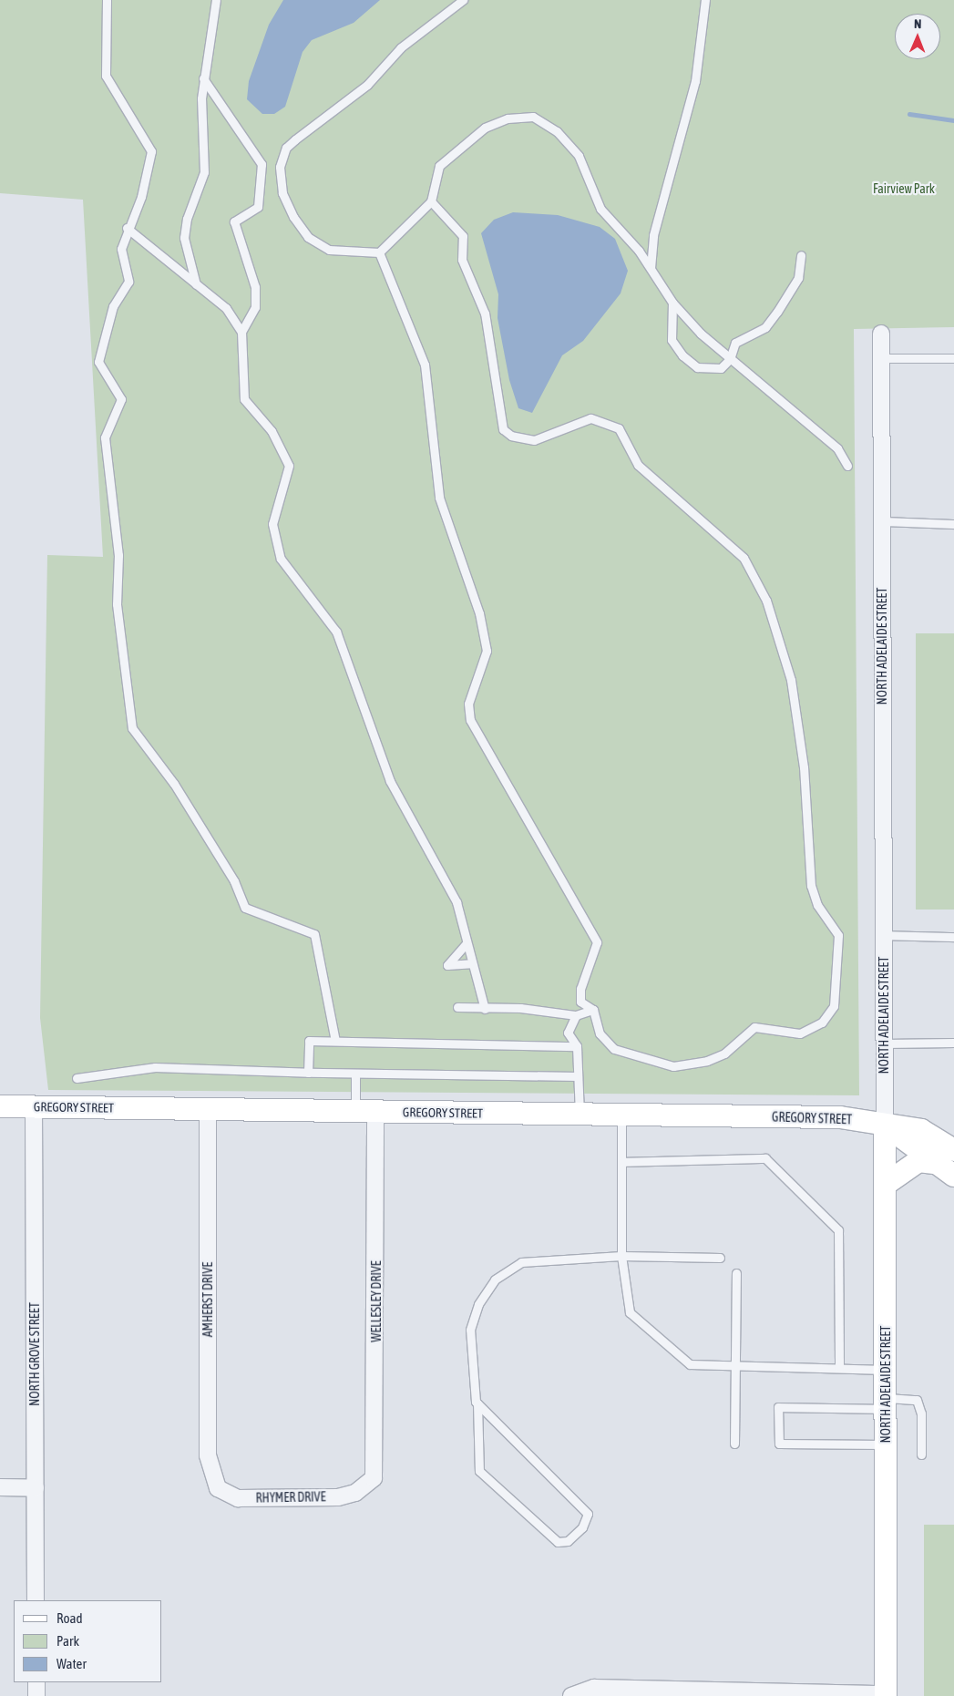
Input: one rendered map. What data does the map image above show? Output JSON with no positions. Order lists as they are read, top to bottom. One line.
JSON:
{"streets":{"main road":["NORTH ADELAIDE STREET","GREGORY STREET"],"street":["AMHERST DRIVE","WELLESLEY DRIVE","NORTH GROVE STREET","RHYMER DRIVE"]},"crossings":[["NORTH ADELAIDE STREET","GREGORY STREET"],["GREGORY STREET","AMHERST DRIVE"],["GREGORY STREET","WELLESLEY DRIVE"],["GREGORY STREET","NORTH GROVE STREET"],["AMHERST DRIVE","RHYMER DRIVE"],["WELLESLEY DRIVE","RHYMER DRIVE"]],"parks":["Fairview Park"],"legend":["Road","Park","Water"],"north":"top"}
